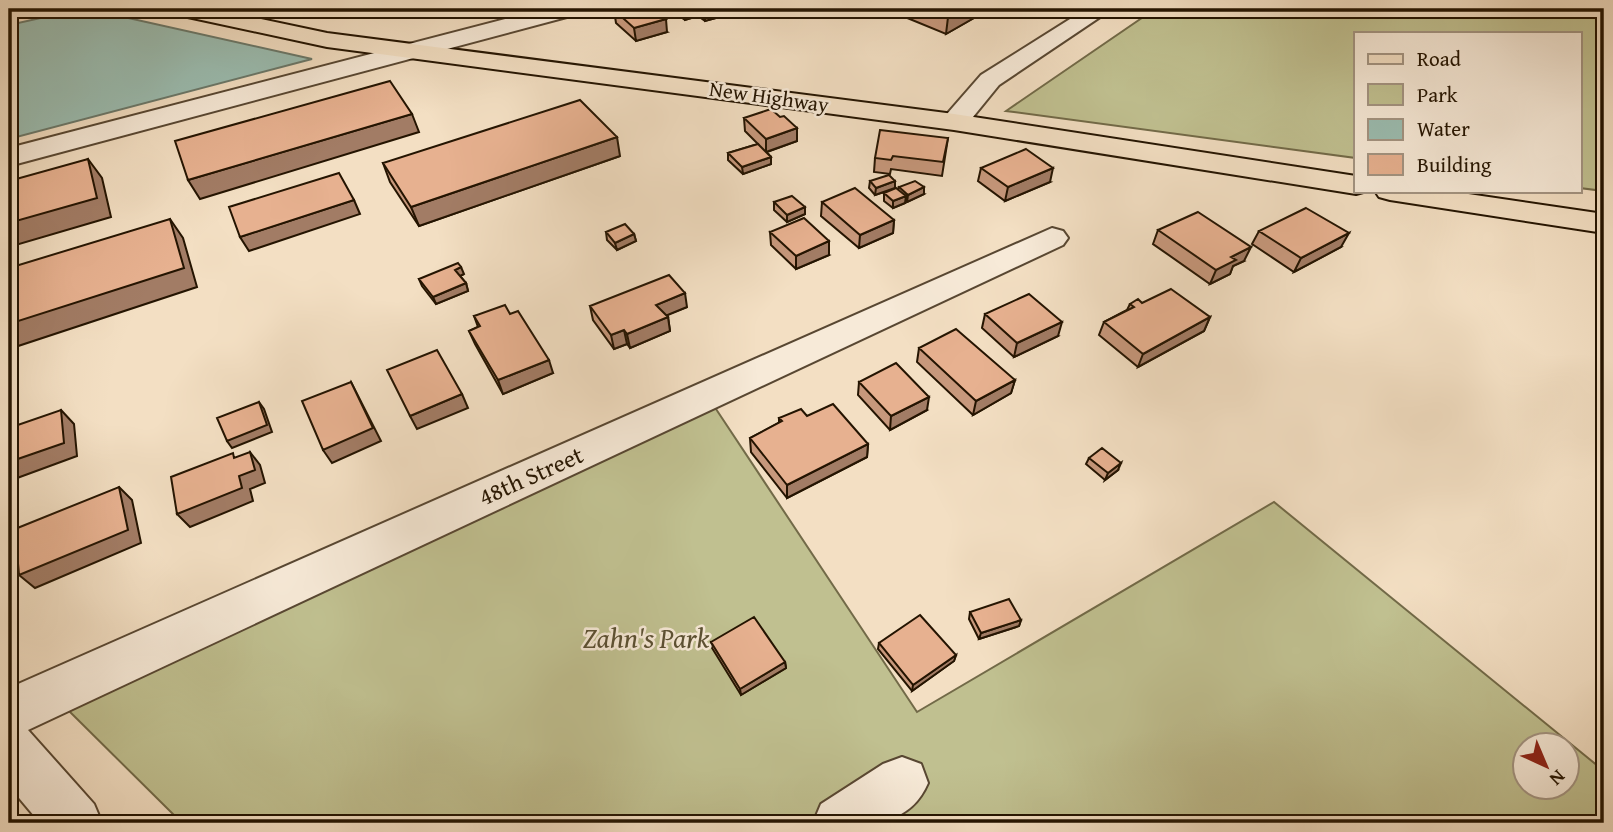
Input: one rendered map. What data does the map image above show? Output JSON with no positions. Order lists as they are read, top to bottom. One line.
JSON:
{"streets":{"main road":["New Highway"],"street":["48th Street"]},"parks":["Zahn's Park"],"legend":["Road","Park","Water","Building"],"north":"bottom right"}
